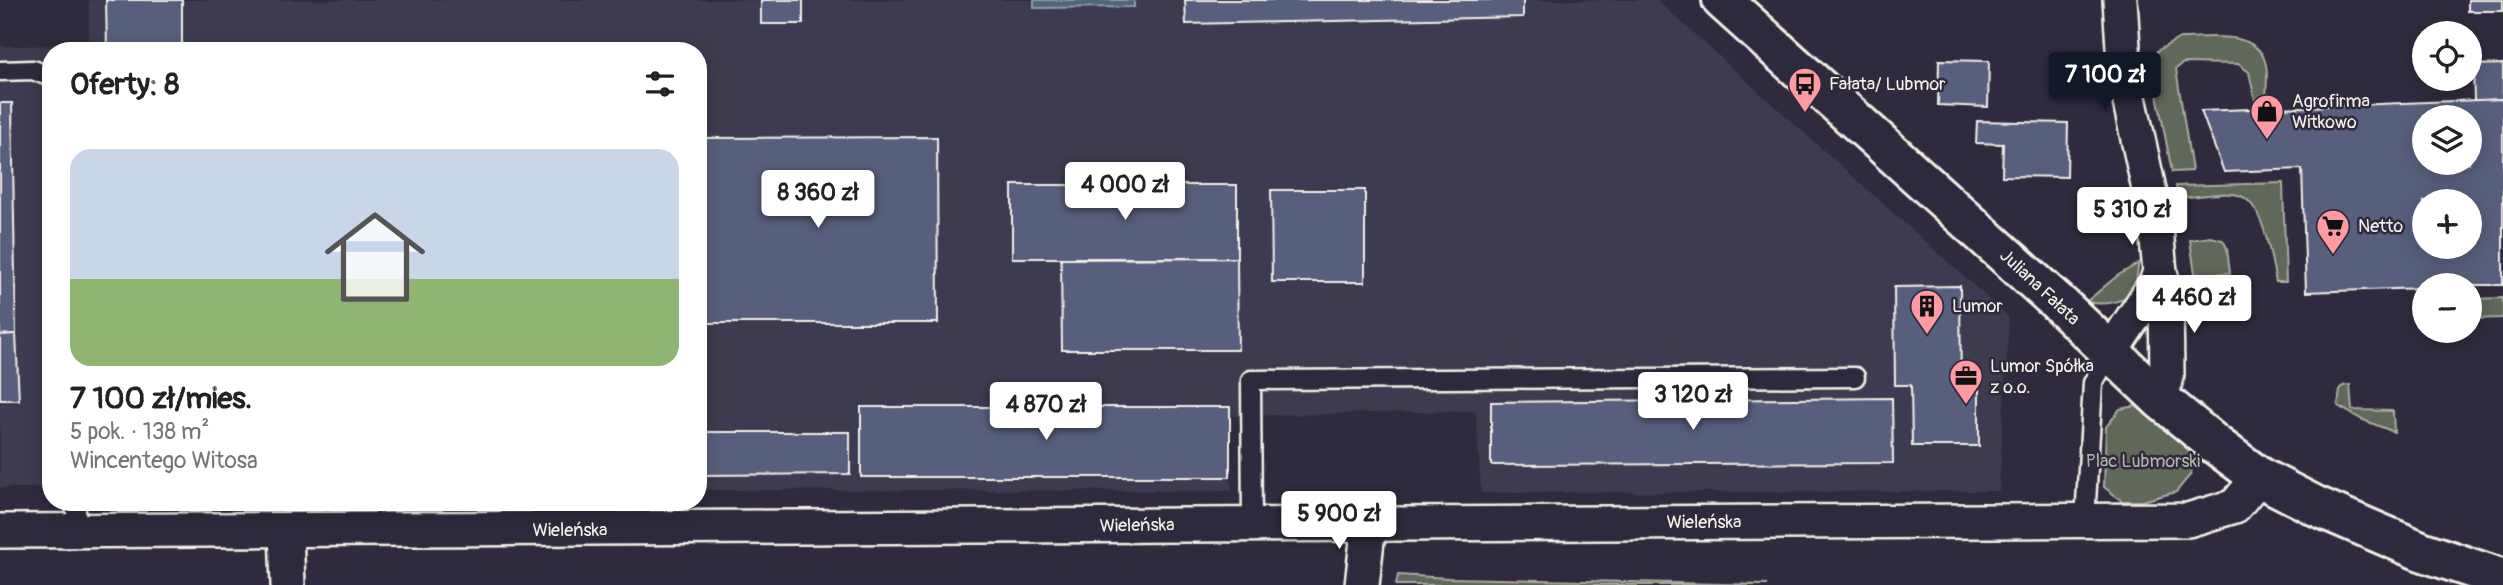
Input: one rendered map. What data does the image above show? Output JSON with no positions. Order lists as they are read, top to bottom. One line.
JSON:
{"streets":{"main road":["Juliana Fałata"],"street":["Wieleńska"]},"crossings":[["Juliana Fałata","Wieleńska"]],"parks":["Plac Lubmorski"],"places":{"bus stop":["Fałata/ Lubmor"],"shop":["Agrofirma Witkowo"],"supermarket":["Netto"],"building":["Lumor"],"office":["Lumor Spółka z o.o."]},"page":{"map_buttons":["+","−"],"heading":"Oferty: 8","price":["7 100 zł","4 000 zł","8 360 zł","5 310 zł","4 460 zł","3 120 zł","4 870 zł","5 900 zł"],"list":[{"name":"7 100 zł/mies.","note":"5 pok. · 138 m² · Wincentego Witosa"}]}}
